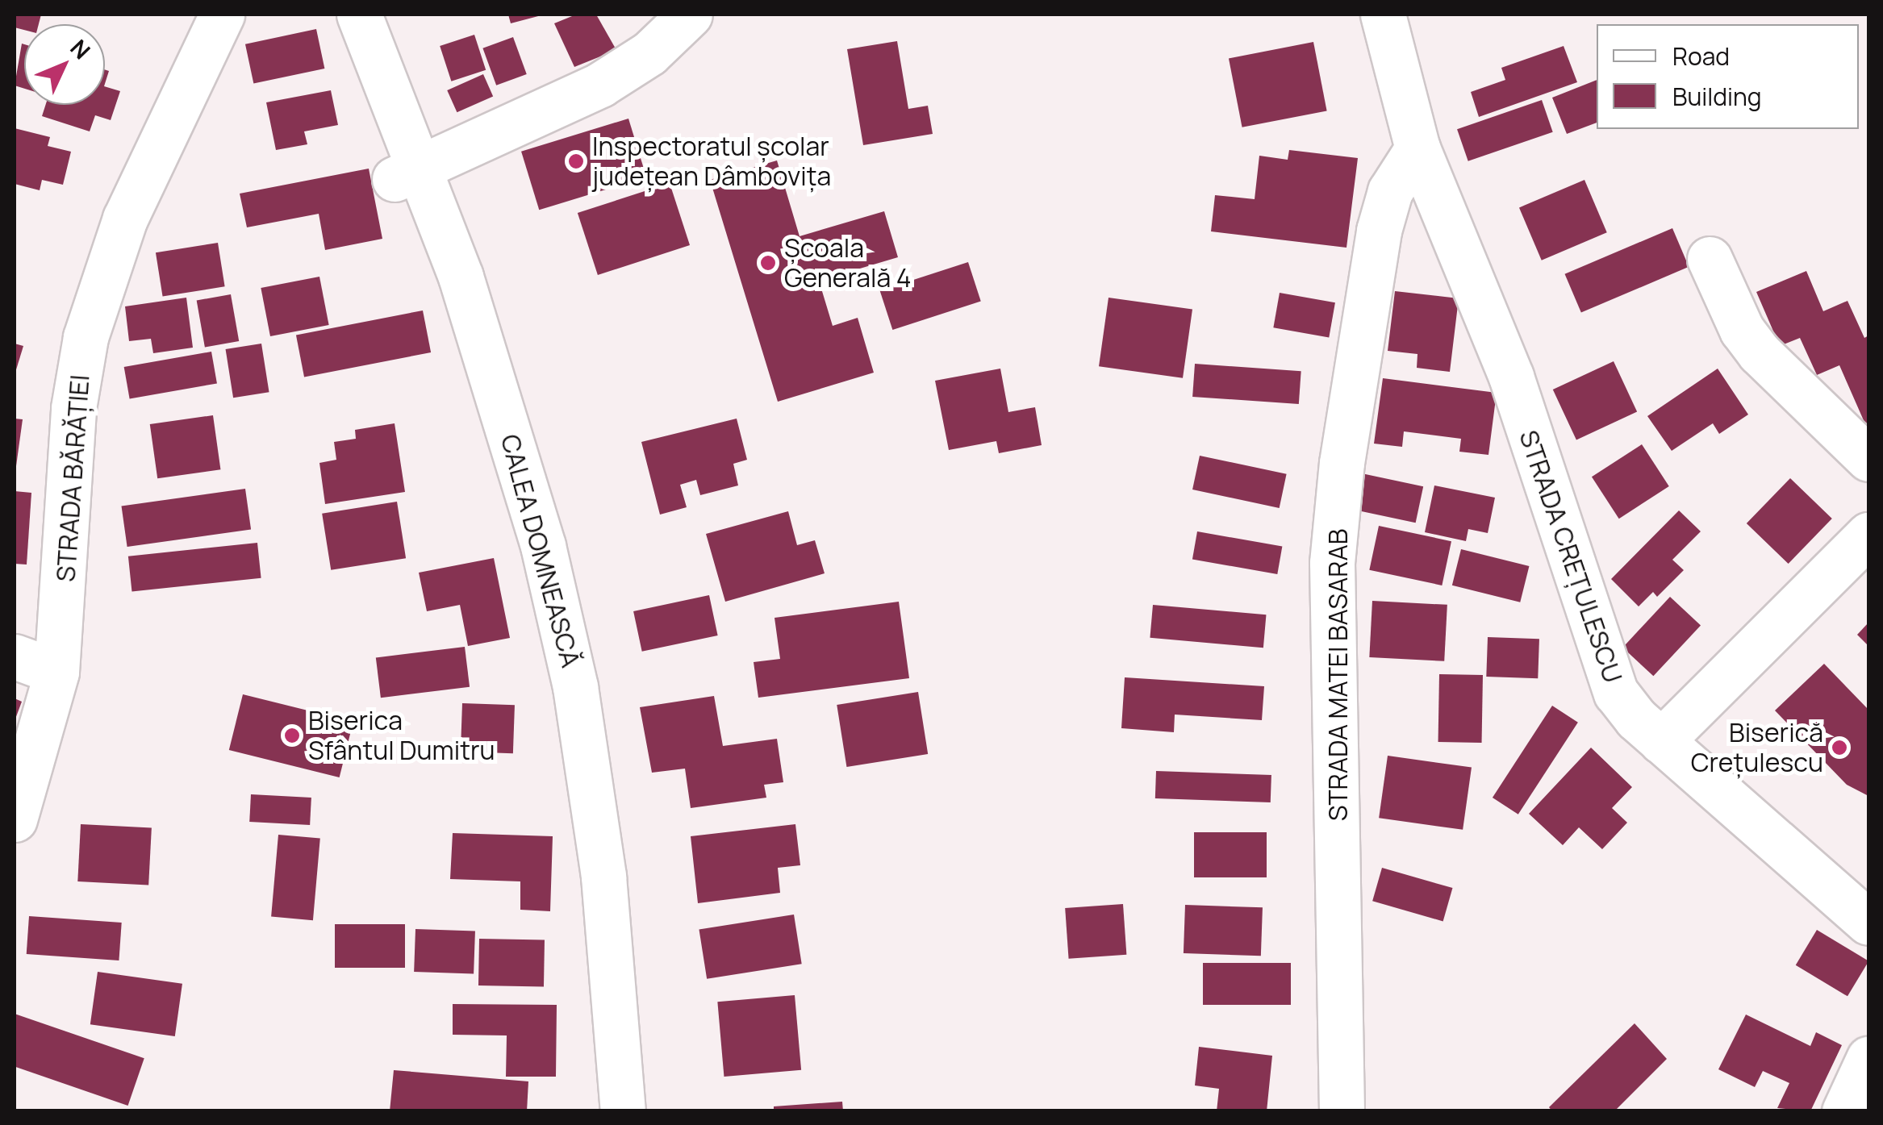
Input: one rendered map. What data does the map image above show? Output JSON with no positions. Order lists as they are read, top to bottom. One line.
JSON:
{"streets":{"street":["STRADA BĂRĂȚIEI","CALEA DOMNEASCĂ","STRADA CREȚULESCU","STRADA MATEI BASARAB"]},"crossings":[["STRADA CREȚULESCU","STRADA MATEI BASARAB"]],"places":["Inspectoratul școlar județean Dâmbovița","Școala Generală 4","Biserica Sfântul Dumitru","Biserică Crețulescu"],"legend":["Road","Building"],"north":"top right"}
